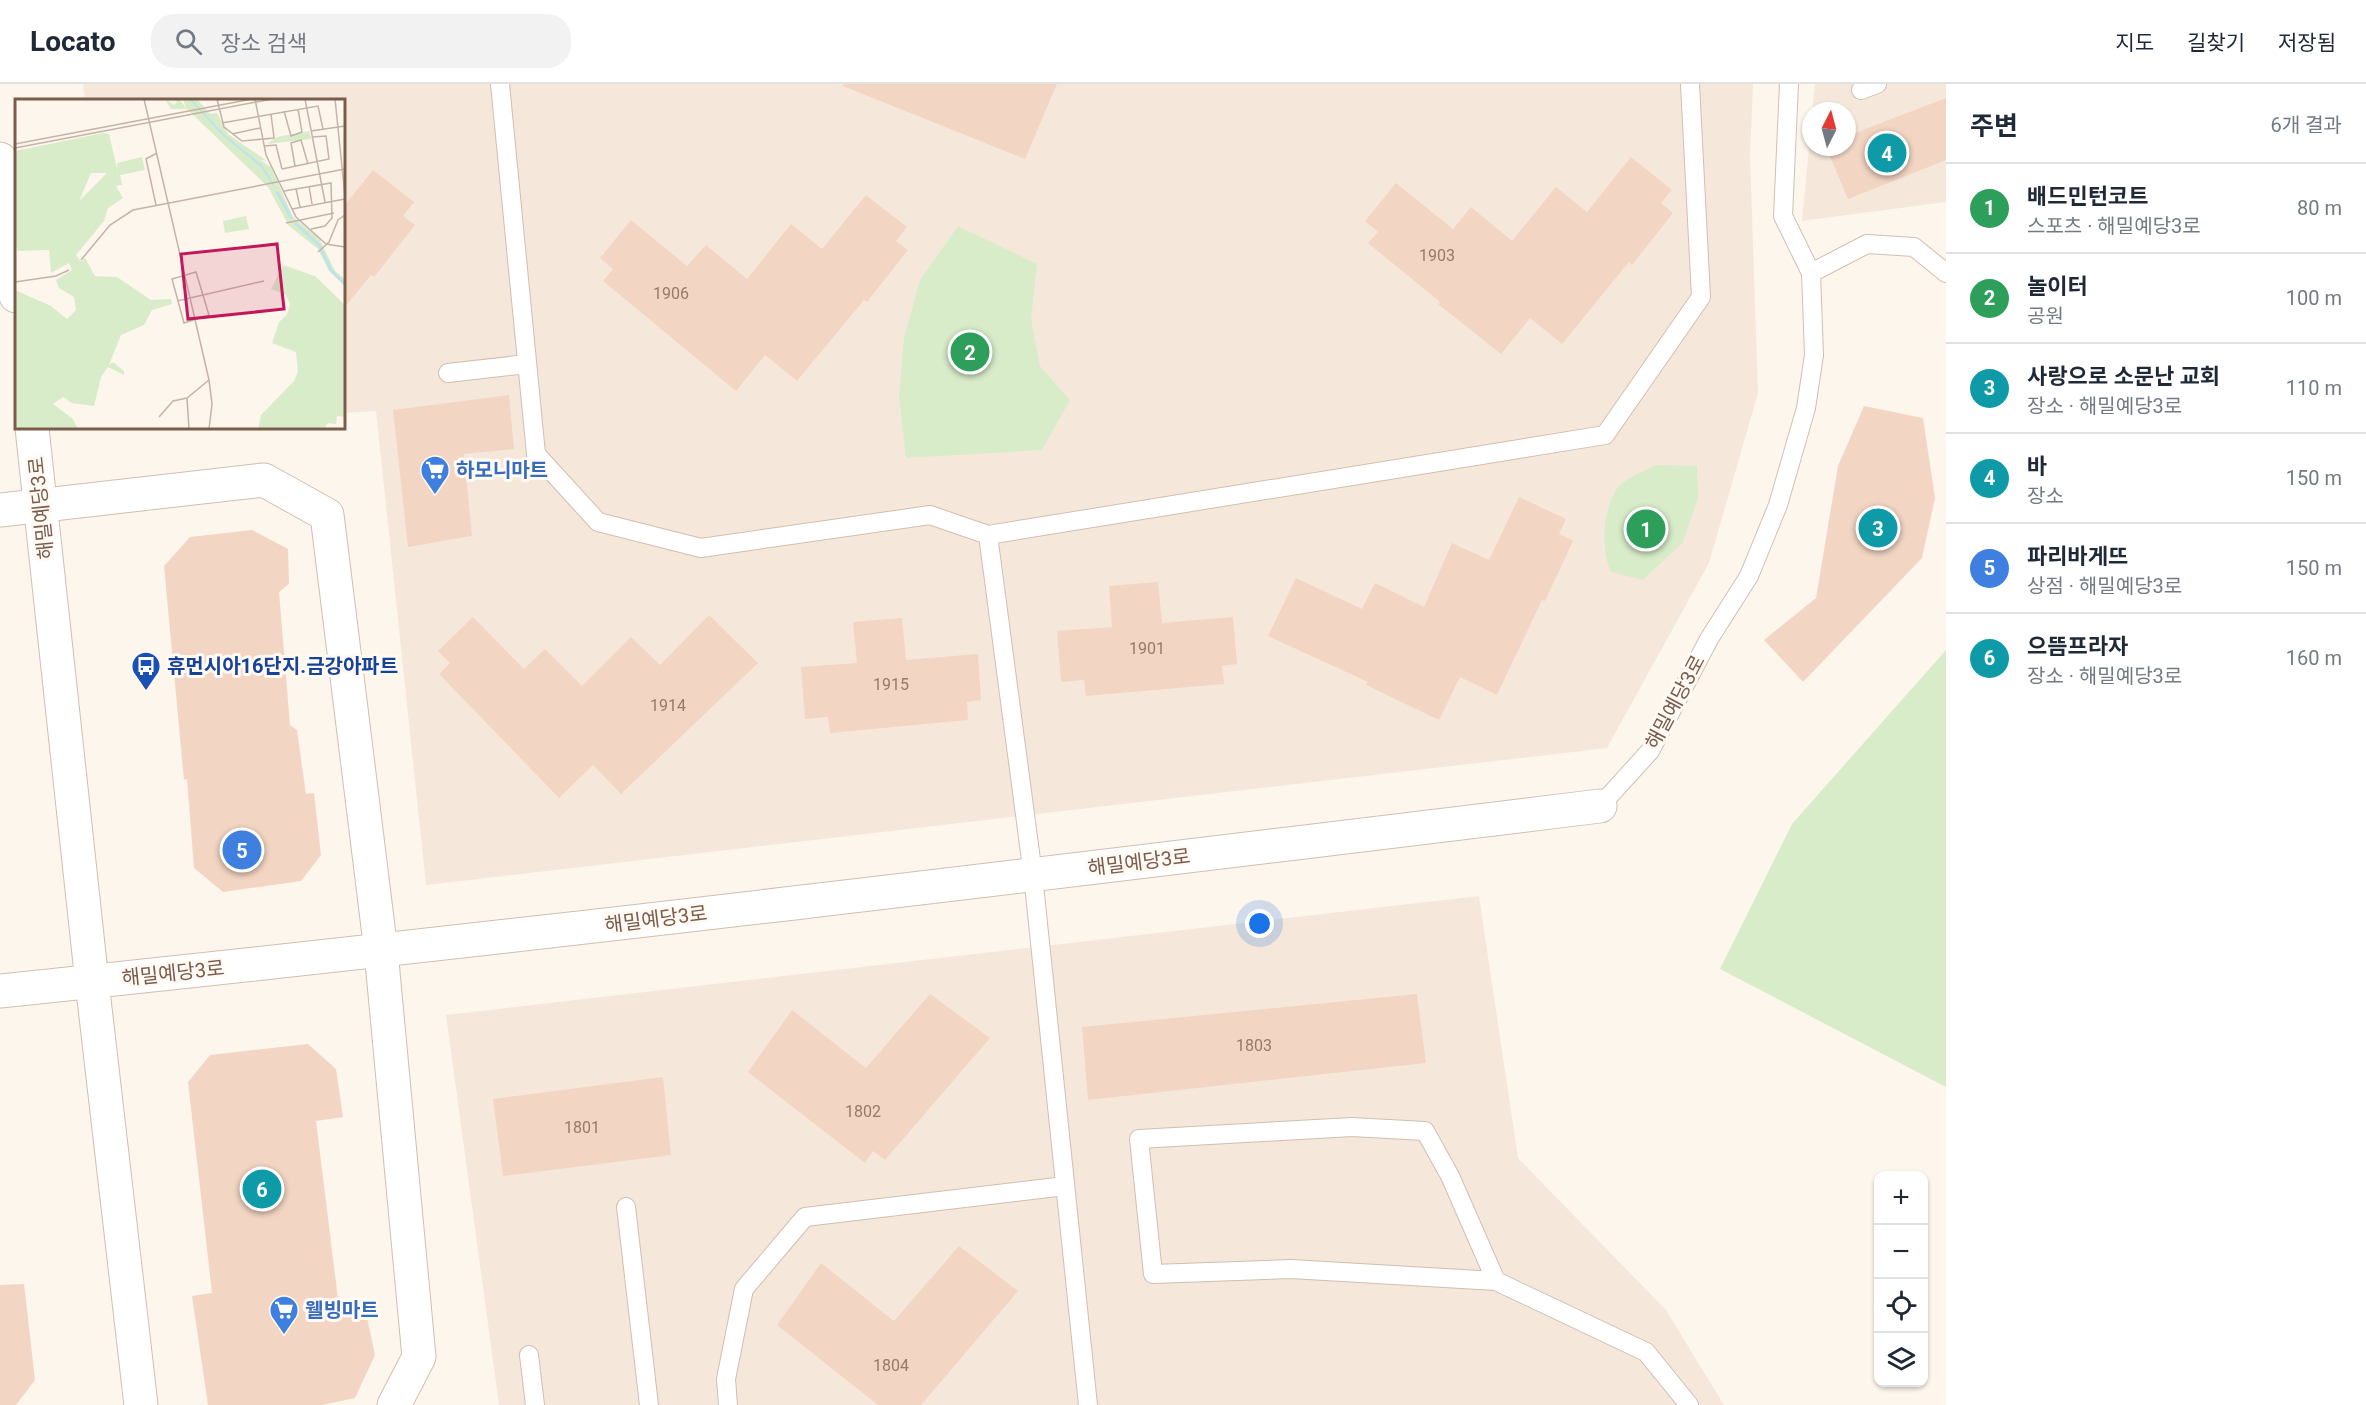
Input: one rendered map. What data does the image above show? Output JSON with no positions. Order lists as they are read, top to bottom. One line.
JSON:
{"streets":{"street":["해밀예당3로"]},"places":{"supermarket":["하모니마트","웰빙마트"],"bus stop":["휴먼시아16단지.금강아파트"]},"house_numbers":["1903","1906","1901","1915","1914","1803","1802","1801","1804"],"north":"top","page":{"header":"Locato","search":"장소 검색","nav":["지도","길찾기","저장됨"],"heading":["주변","6개 결과"],"pins":["4","2","3","1","5","6"],"list":[{"mark":"1","name":"배드민턴코트","note":"스포츠 · 해밀예당3로","value":"80 m"},{"mark":"2","name":"놀이터","note":"공원","value":"100 m"},{"mark":"3","name":"사랑으로 소문난 교회","note":"장소 · 해밀예당3로","value":"110 m"},{"mark":"4","name":"바","note":"장소","value":"150 m"},{"mark":"5","name":"파리바게뜨","note":"상점 · 해밀예당3로","value":"150 m"},{"mark":"6","name":"으뜸프라자","note":"장소 · 해밀예당3로","value":"160 m"}],"map_buttons":["+","−"]}}
